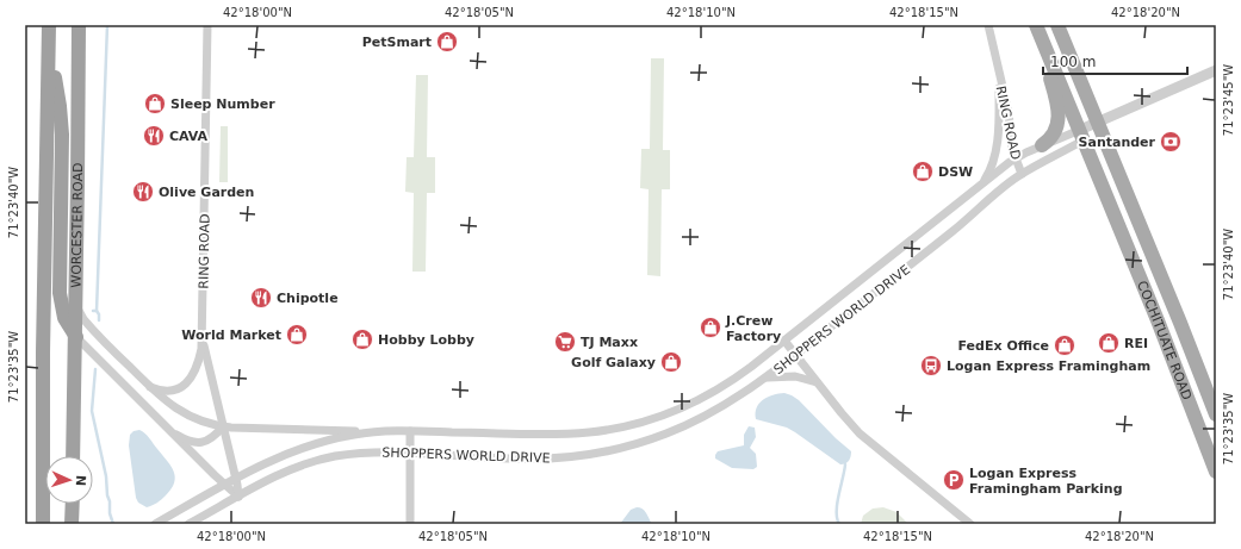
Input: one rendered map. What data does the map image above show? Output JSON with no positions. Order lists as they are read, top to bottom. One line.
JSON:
{"streets":{"highway":["WORCESTER ROAD"],"main road":["COCHITUATE ROAD"],"street":["RING ROAD","SHOPPERS WORLD DRIVE"]},"crossings":[["RING ROAD","SHOPPERS WORLD DRIVE"],["WORCESTER ROAD","SHOPPERS WORLD DRIVE"],["SHOPPERS WORLD DRIVE","COCHITUATE ROAD"]],"places":{"shop":["PetSmart","Sleep Number","DSW","J.Crew Factory","World Market","Hobby Lobby","REI","FedEx Office","Golf Galaxy"],"restaurant":["CAVA","Olive Garden","Chipotle"],"bank":["Santander"],"supermarket":["TJ Maxx"],"bus stop":["Logan Express Framingham"],"parking":["Logan Express Framingham Parking"]},"scale_bar":"100 m","north":"right","coordinates":["42°18'00\"N","42°18'05\"N","42°18'10\"N","42°18'15\"N","42°18'20\"N","71°23'45\"W","71°23'40\"W","71°23'35\"W"]}
